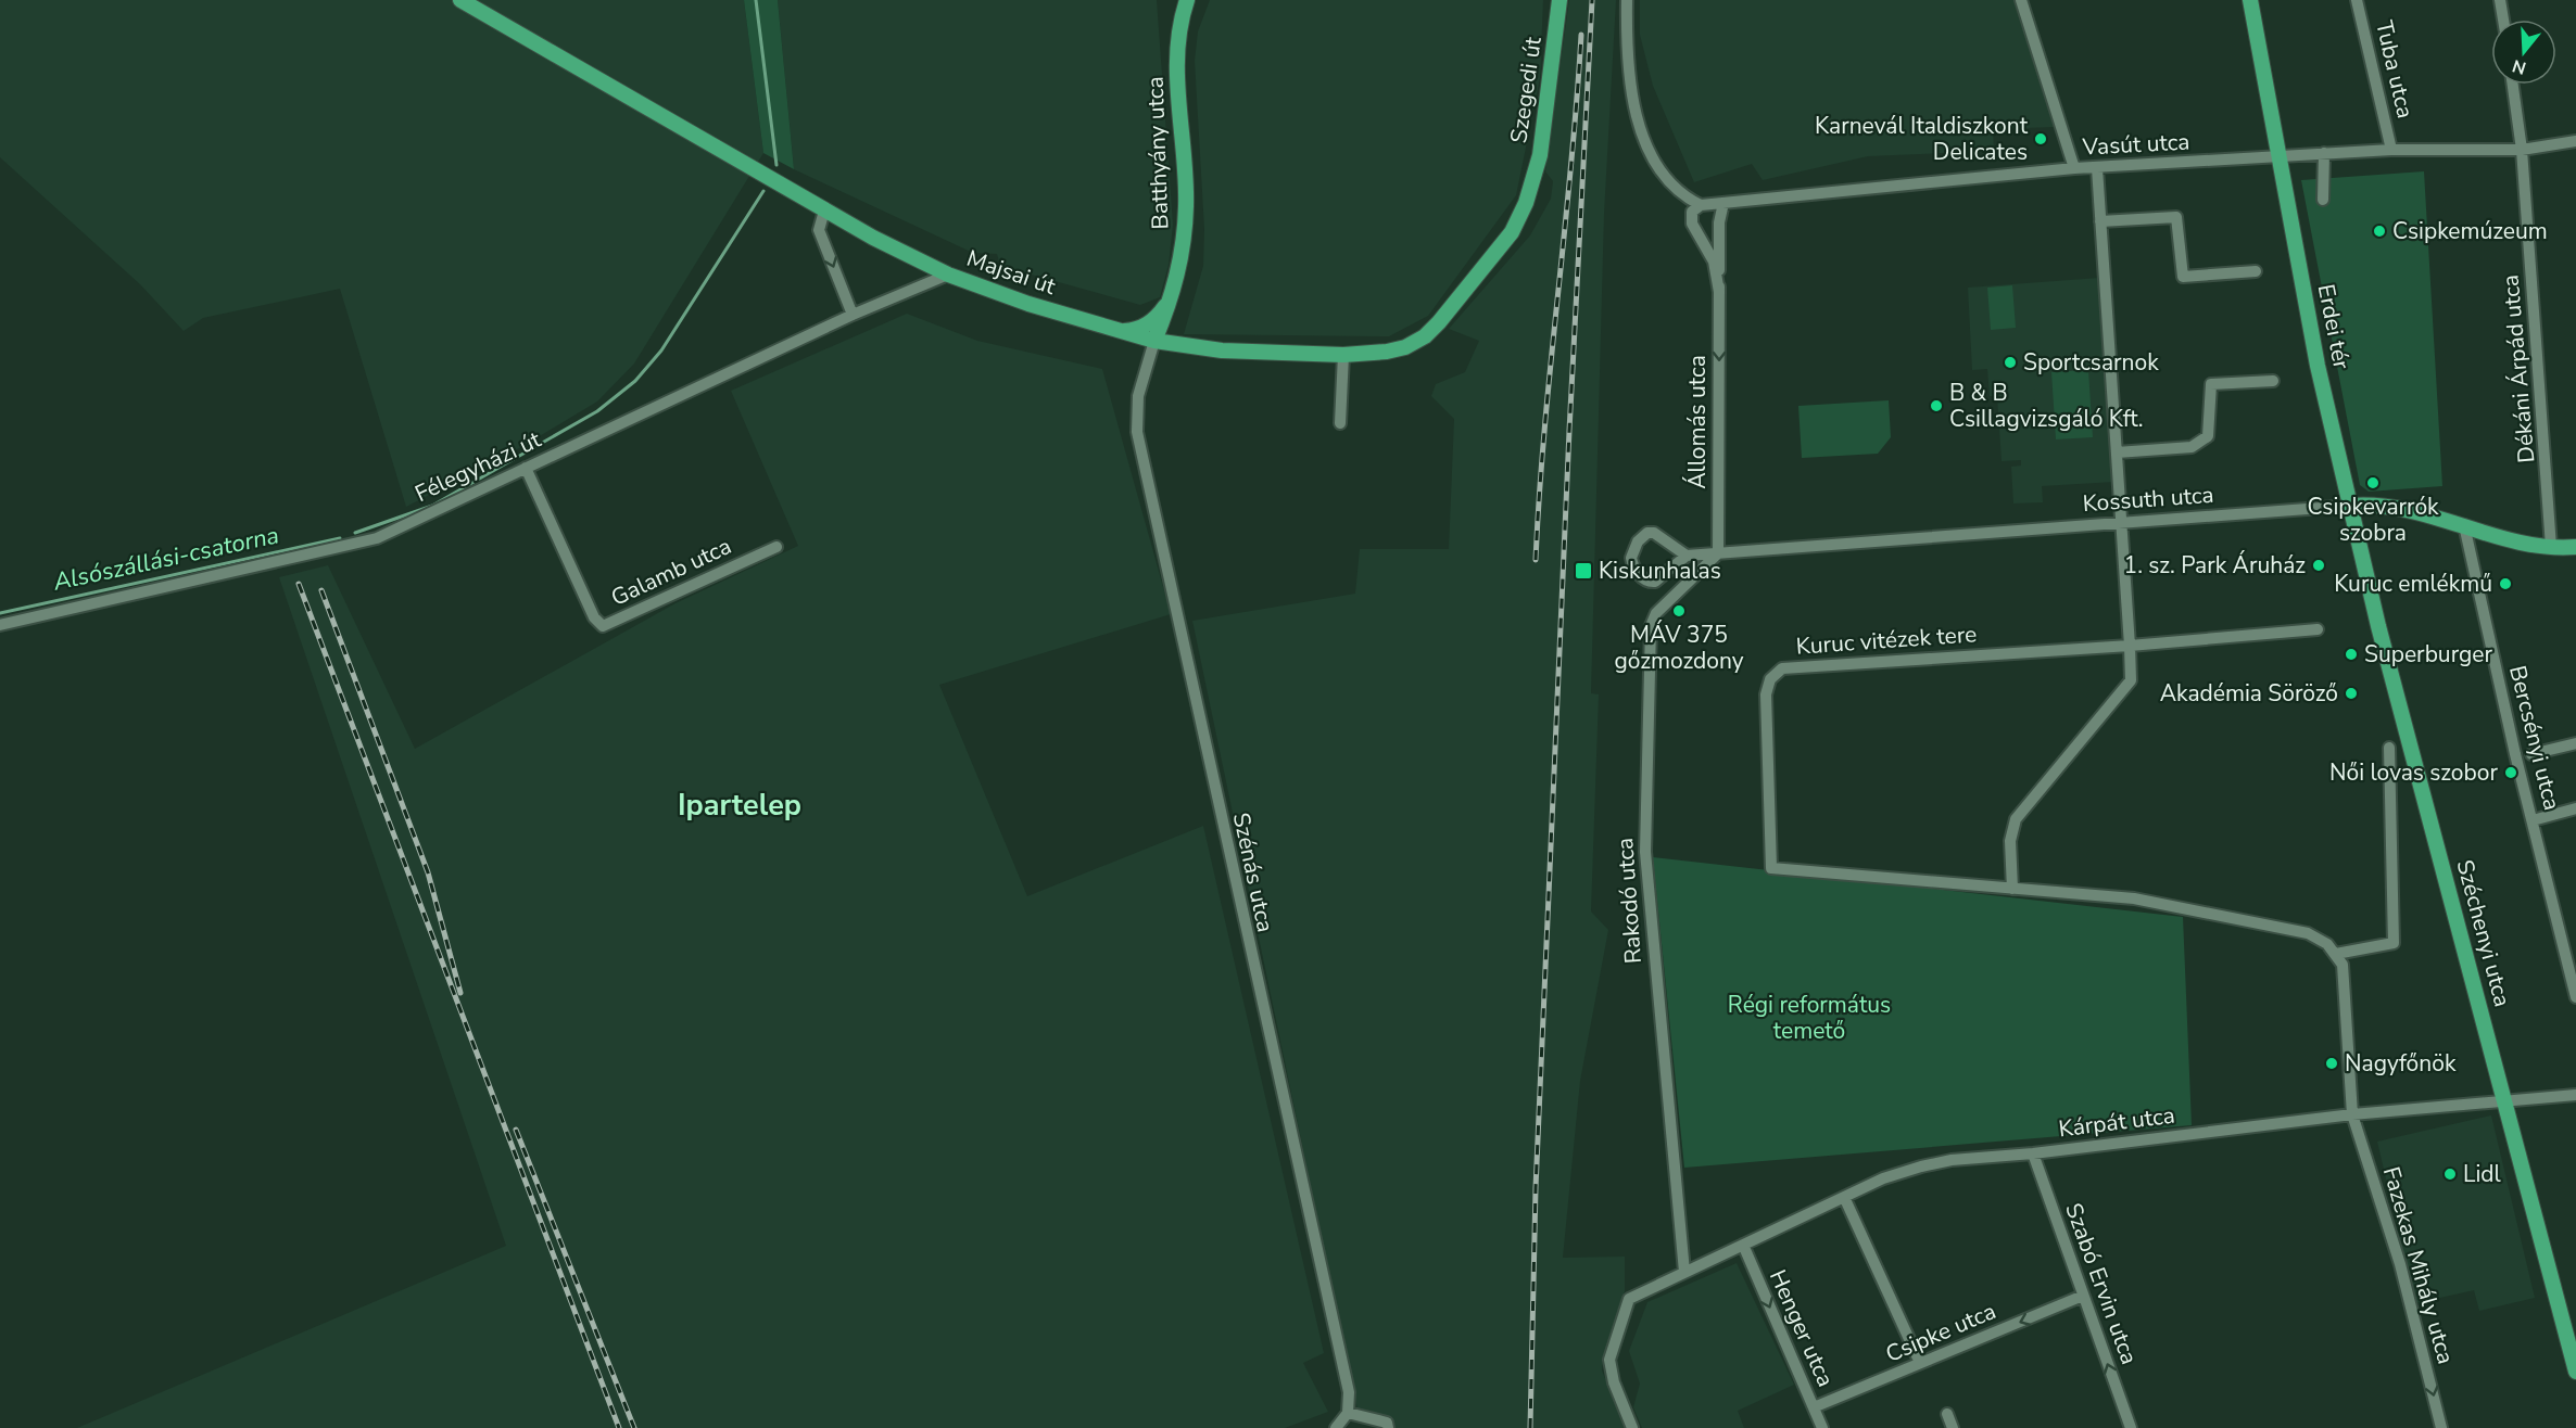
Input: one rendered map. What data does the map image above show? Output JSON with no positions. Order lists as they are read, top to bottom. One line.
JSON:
{"streets":{"main road":["Szegedi út","Batthyány utca","Majsai út","Erdei tér","Kossuth utca","Széchenyi utca"],"street":["Tuba utca","Vasút utca","Dékáni Árpád utca","Állomás utca","Félegyházi út","Galamb utca","Kuruc vitézek tere","Bercsényi utca","Szénás utca","Rakodó utca","Kárpát utca","Fazekas Mihály utca","Szabó Ervin utca","Henger utca","Csipke utca"]},"crossings":[["Tuba utca","Vasút utca"],["Szegedi út","Majsai út"],["Vasút utca","Erdei tér"],["Vasút utca","Dékáni Árpád utca"],["Vasút utca","Állomás utca"],["Batthyány utca","Majsai út"],["Batthyány utca","Szénás utca"],["Majsai út","Félegyházi út"],["Majsai út","Szénás utca"],["Erdei tér","Kossuth utca"],["Erdei tér","Széchenyi utca"],["Dékáni Árpád utca","Kossuth utca"],["Állomás utca","Kossuth utca"],["Állomás utca","Rakodó utca"],["Félegyházi út","Galamb utca"],["Kossuth utca","Bercsényi utca"],["Kossuth utca","Rakodó utca"],["Kossuth utca","Széchenyi utca"],["Rakodó utca","Kárpát utca"],["Széchenyi utca","Kárpát utca"],["Kárpát utca","Fazekas Mihály utca"],["Kárpát utca","Szabó Ervin utca"],["Kárpát utca","Henger utca"],["Szabó Ervin utca","Csipke utca"],["Henger utca","Csipke utca"]],"one_way":["Állomás utca","Fazekas Mihály utca","Szabó Ervin utca","Henger utca","Csipke utca"],"districts":["Ipartelep"],"water":["Alsószállási-csatorna"],"parks":["Régi református temető"],"places":{"other":["Karnevál Italdiszkont Delicates","Csipkemúzeum","Sportcsarnok","B & B Csillagvizsgáló Kft.","Csipkevarrók szobra","1. sz. Park Áruház","Kuruc emlékmű","MÁV 375 gőzmozdony","Superburger","Akadémia Söröző","Női lovas szobor","Nagyfőnök","Lidl"],"transit":["Kiskunhalas"]},"north":"bottom"}
